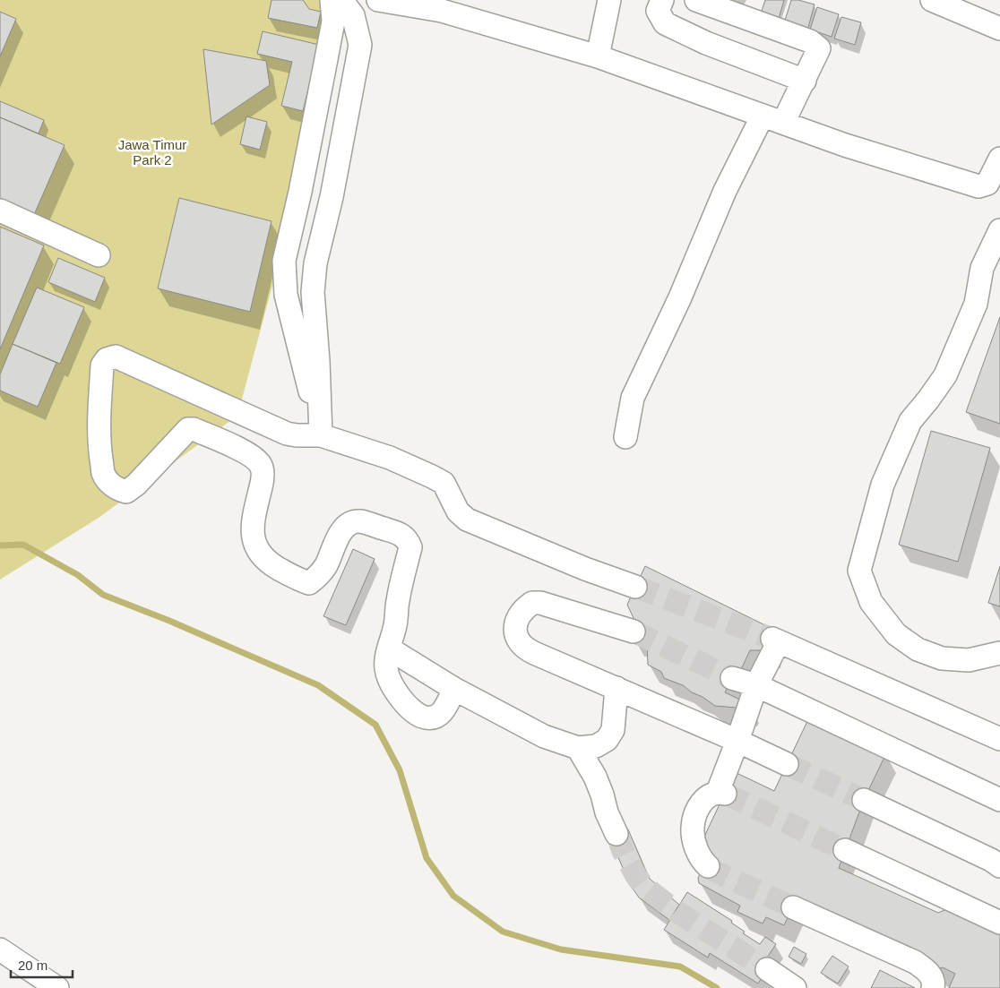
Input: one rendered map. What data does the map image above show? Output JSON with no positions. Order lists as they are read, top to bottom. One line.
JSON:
{"parks":["Jawa Timur Park 2"],"scale_bar":"20 m"}
